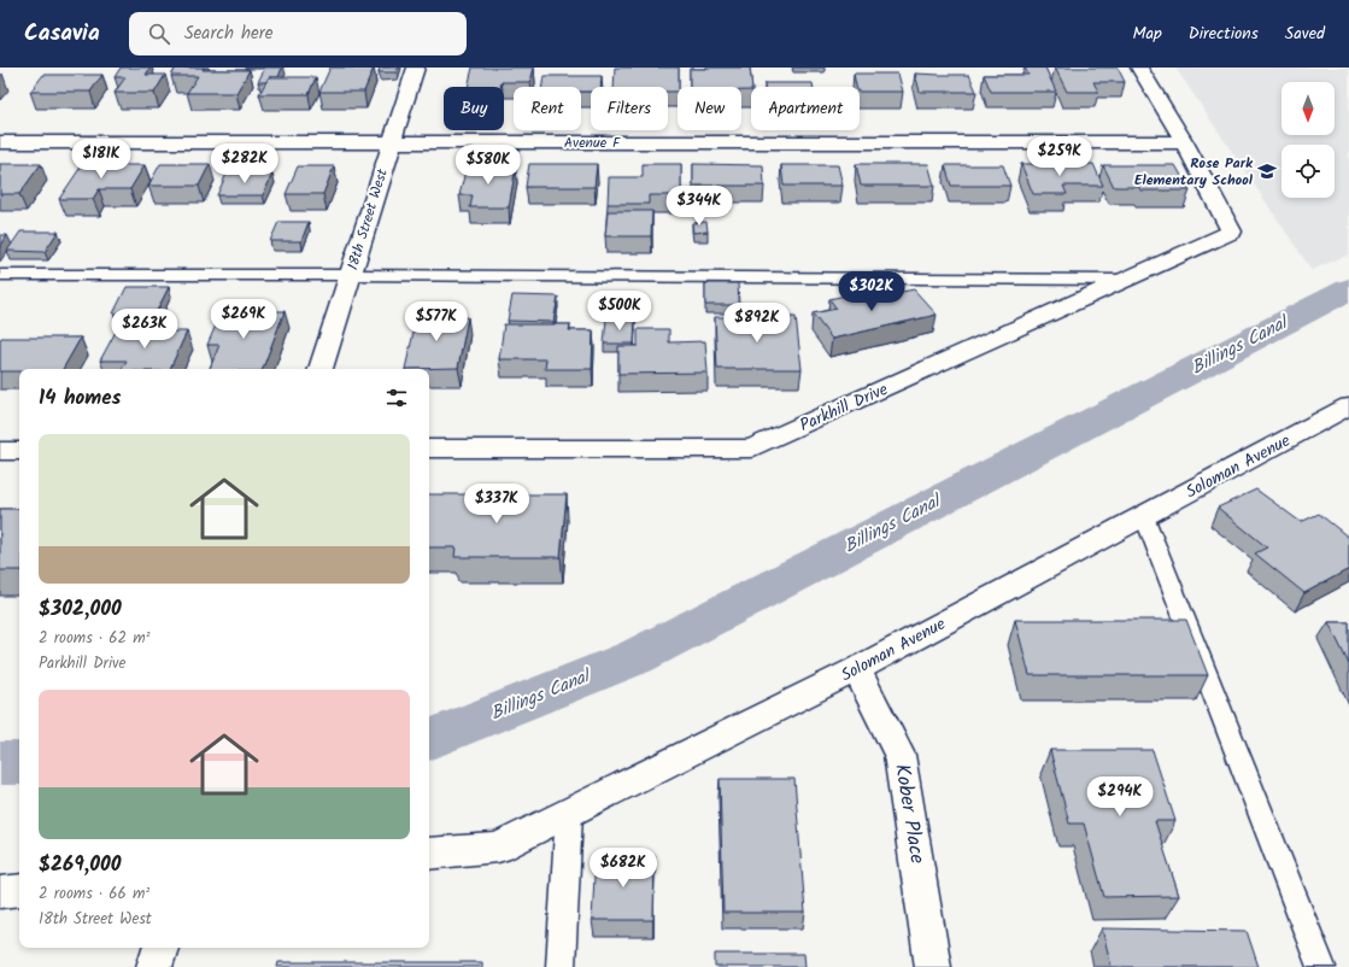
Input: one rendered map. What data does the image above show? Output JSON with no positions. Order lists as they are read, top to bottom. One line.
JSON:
{"streets":{"street":["Avenue F","18th Street West","Parkhill Drive","Soloman Avenue","Kober Place"]},"crossings":[["Avenue F","18th Street West"],["Avenue F","Parkhill Drive"],["Soloman Avenue","Kober Place"]],"water":["Billings Canal"],"places":{"school or university":["Rose Park Elementary School"]},"north":"bottom","page":{"header":"Casavia","search":"Search here","nav":["Map","Directions","Saved"],"chip":["Buy","Rent","Filters","New","Apartment"],"price":["$259K","$181K","$282K","$580K","$344K","$302K","$500K","$269K","$577K","$892K","$263K","$337K","$294K","$682K"],"heading":"14 homes","list":[{"name":"$302,000","note":"2 rooms · 62 m² · Parkhill Drive"},{"name":"$269,000","note":"2 rooms · 66 m² · 18th Street West"}]}}
